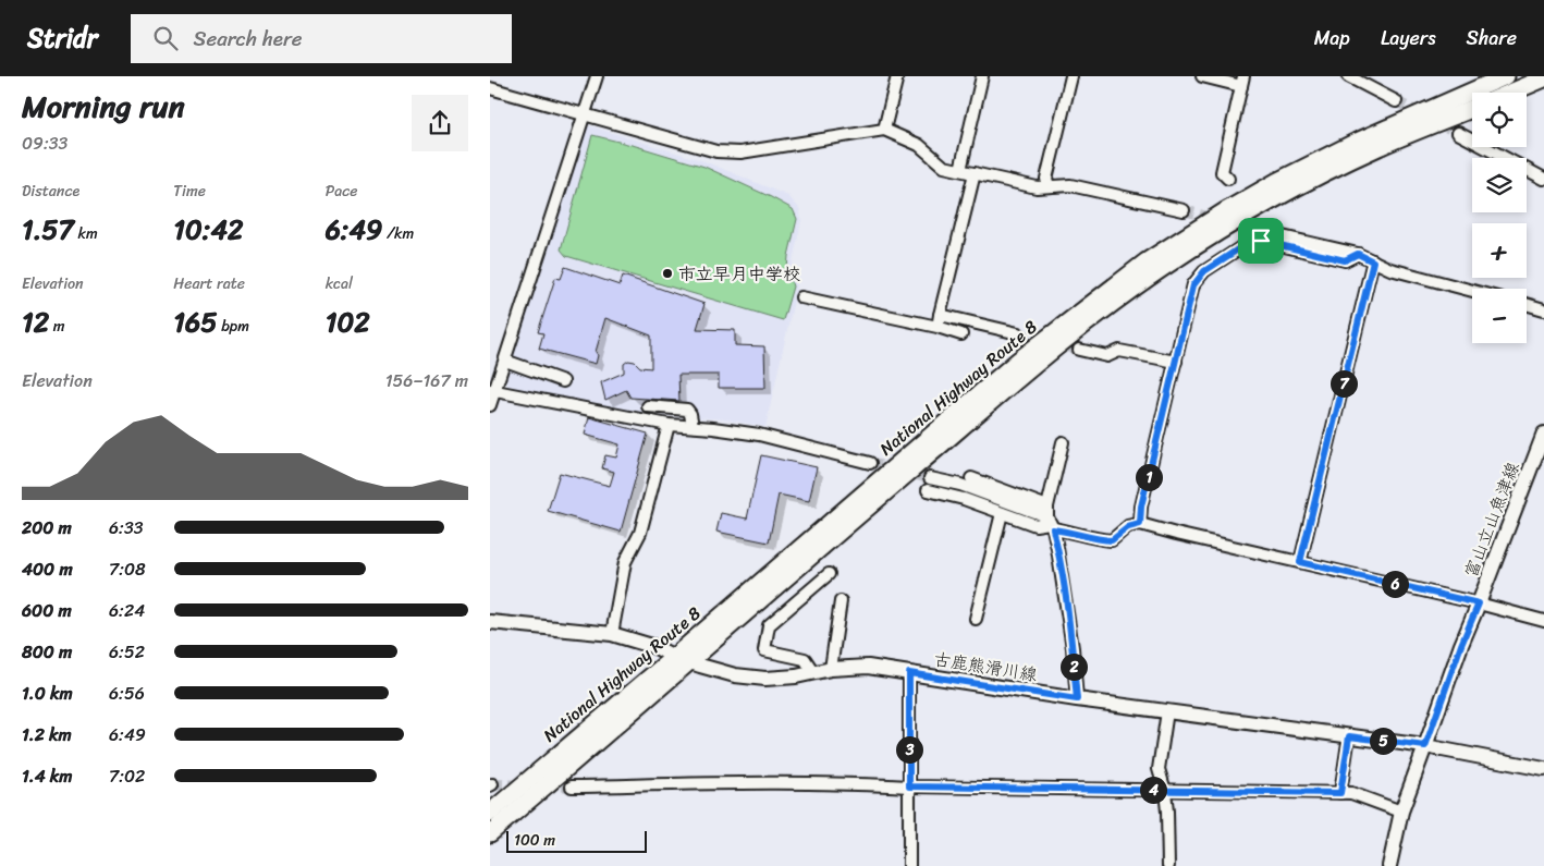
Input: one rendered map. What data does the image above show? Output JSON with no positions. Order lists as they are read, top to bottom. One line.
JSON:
{"streets":{"highway":["National Highway Route 8"],"main road":["富山立山魚津線","古鹿熊滑川線"]},"crossings":[["National Highway Route 8","古鹿熊滑川線"],["富山立山魚津線","古鹿熊滑川線"]],"places":["市立早月中学校"],"scale_bar":"100 m","page":{"header":"Stridr","search":"Search here","nav":["Map","Layers","Share"],"heading":["Morning run","09:33"],"map_buttons":["+","−"],"stats":[["Distance","1.57 km"],["Time","10:42"],["Pace","6:49 /km"],["Elevation","12 m"],["Heart rate","165 bpm"],["kcal","102"]],"chart":["Elevation","156–167 m"],"pins":["7","1","6","2","5","3","4"],"list":[{"name":"200 m","note":"6:33"},{"name":"400 m","note":"7:08"},{"name":"600 m","note":"6:24"},{"name":"800 m","note":"6:52"},{"name":"1.0 km","note":"6:56"},{"name":"1.2 km","note":"6:49"},{"name":"1.4 km","note":"7:02"}],"scale":"100 m"}}
